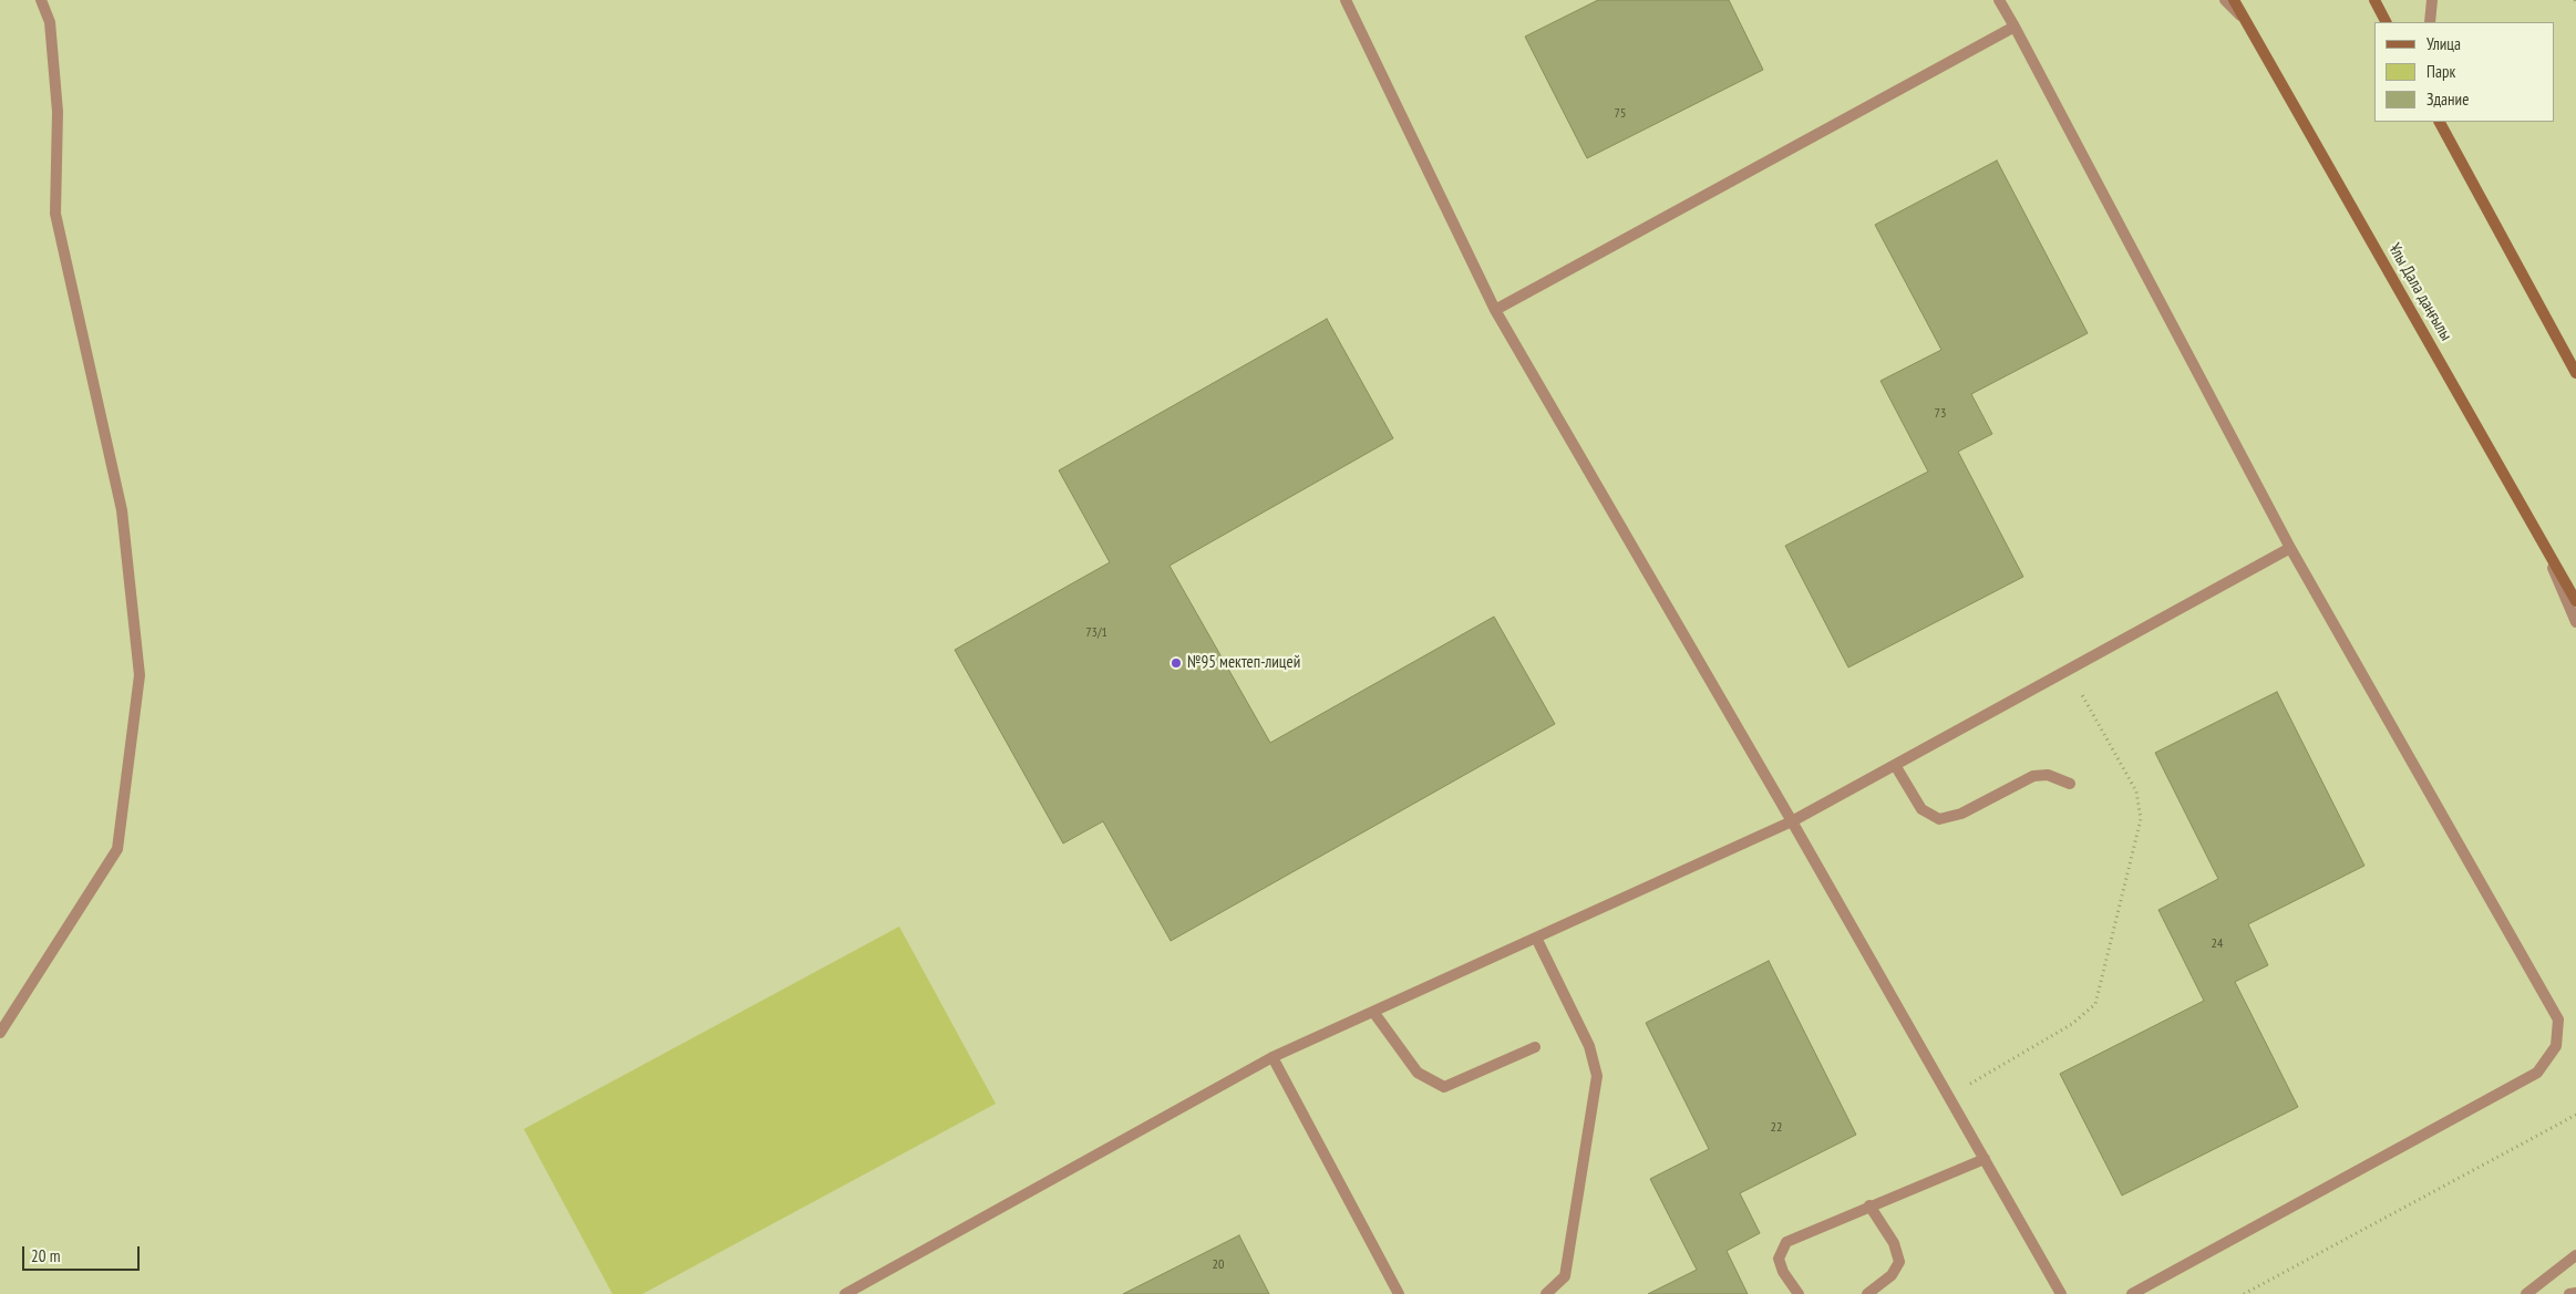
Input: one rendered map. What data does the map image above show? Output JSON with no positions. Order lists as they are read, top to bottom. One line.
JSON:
{"streets":{"main road":["Ұлы Дала даңғылы"]},"places":["№95 мектеп-лицей"],"house_numbers":["75","73","73/1","24","22","20"],"legend":["Улица","Парк","Здание"],"scale_bar":"20 m"}
